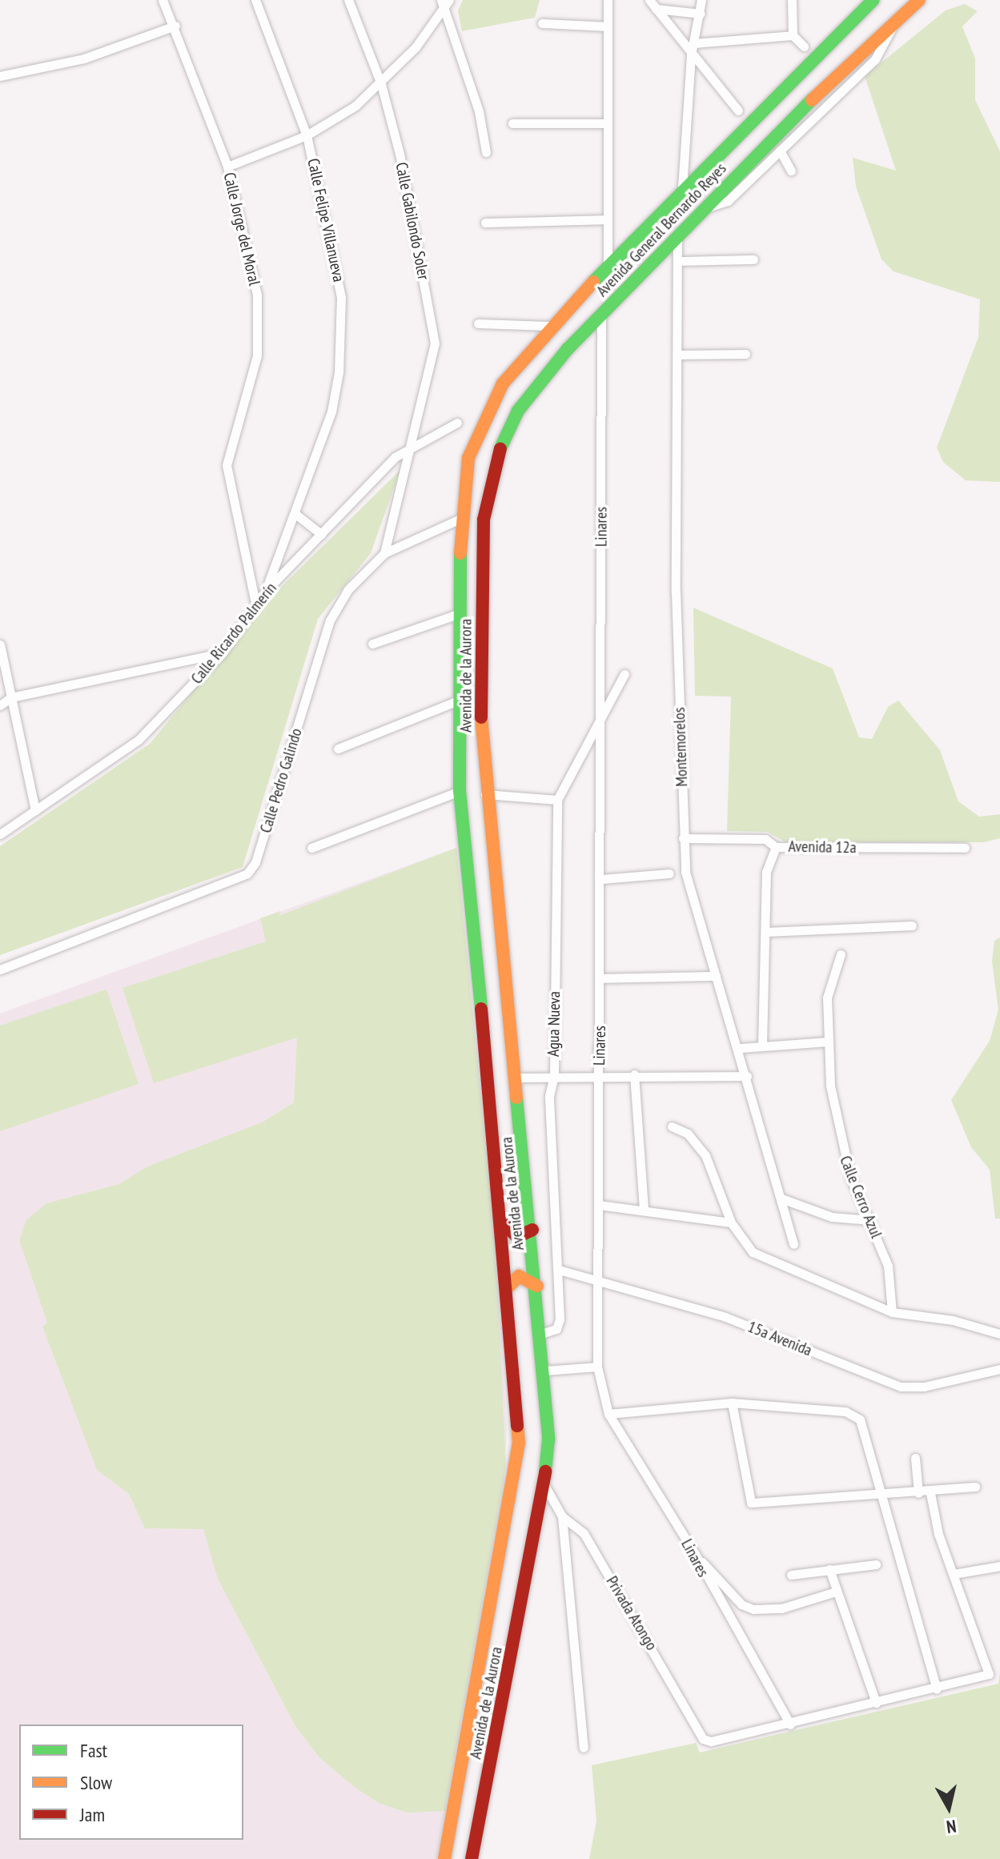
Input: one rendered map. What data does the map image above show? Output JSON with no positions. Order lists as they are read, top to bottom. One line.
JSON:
{"streets":{"main road":["Avenida General Bernardo Reyes","Avenida de la Aurora"],"street":["Calle Felipe Villanueva","Calle Gabilondo Soler","Calle Jorge del Moral","Linares","Calle Ricardo Palmerín","Montemorelos","Calle Pedro Galindo","Avenida 12a","Agua Nueva","Calle Cerro Azul","15a Avenida","Privada Atongo"]},"crossings":[["Calle Felipe Villanueva","Calle Ricardo Palmerín"],["Calle Gabilondo Soler","Calle Ricardo Palmerín"],["Calle Jorge del Moral","Calle Ricardo Palmerín"],["Avenida General Bernardo Reyes","Linares"],["Avenida General Bernardo Reyes","Avenida de la Aurora"],["Avenida General Bernardo Reyes","Montemorelos"],["Linares","Agua Nueva"],["Linares","15a Avenida"],["Linares","Privada Atongo"],["Avenida de la Aurora","Agua Nueva"],["Avenida de la Aurora","Privada Atongo"],["Montemorelos","Avenida 12a"],["Agua Nueva","15a Avenida"]],"legend":["Fast","Slow","Jam"],"north":"bottom"}
